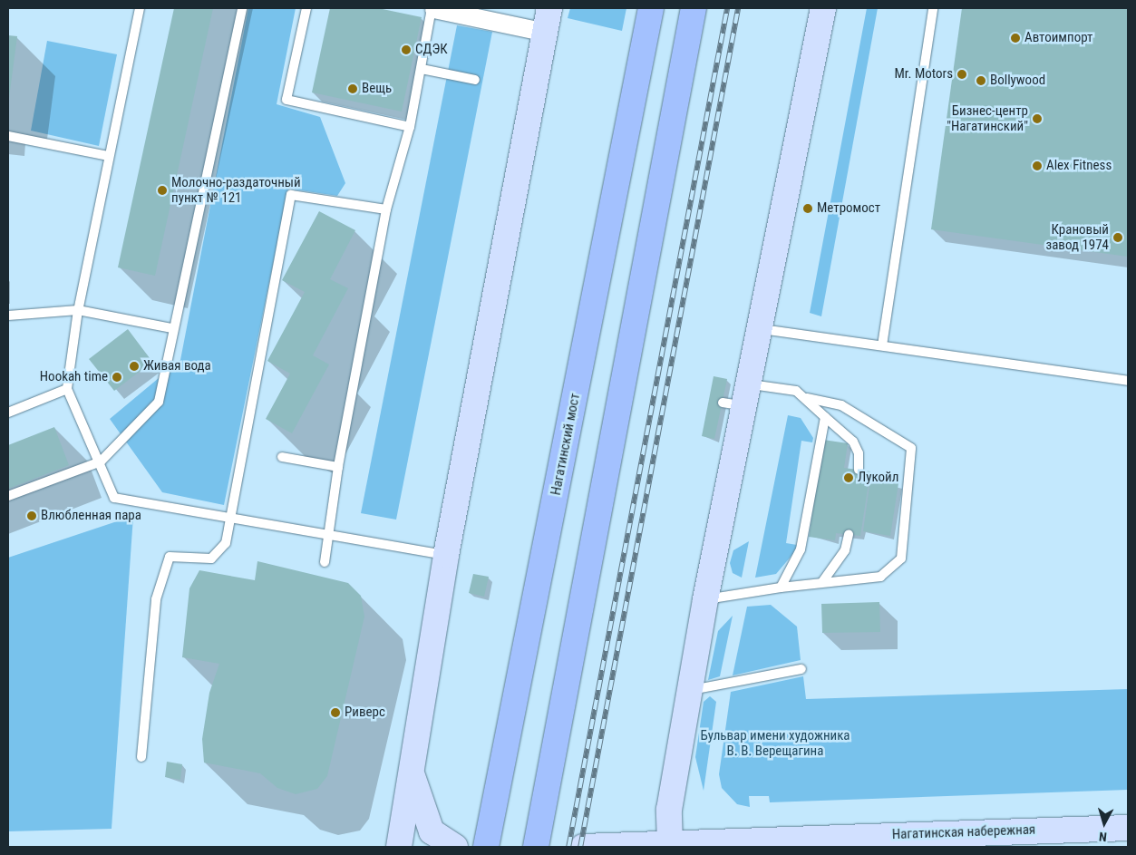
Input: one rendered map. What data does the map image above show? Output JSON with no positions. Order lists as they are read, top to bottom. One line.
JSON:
{"streets":{"main road":["Нагатинский мост","Нагатинская набережная"]},"parks":["Бульвар имени художника В. В. Верещагина"],"places":["Автоимпорт","СДЭК","Mr. Motors","Bollywood","Вещь","Бизнес-центр \"Нагатинский\"","Alex Fitness","Молочно-раздаточный пункт № 121","Метромост","Крановый завод 1974","Живая вода","Hookah time","Лукойл","Влюбленная пара","Риверс"],"north":"bottom"}
